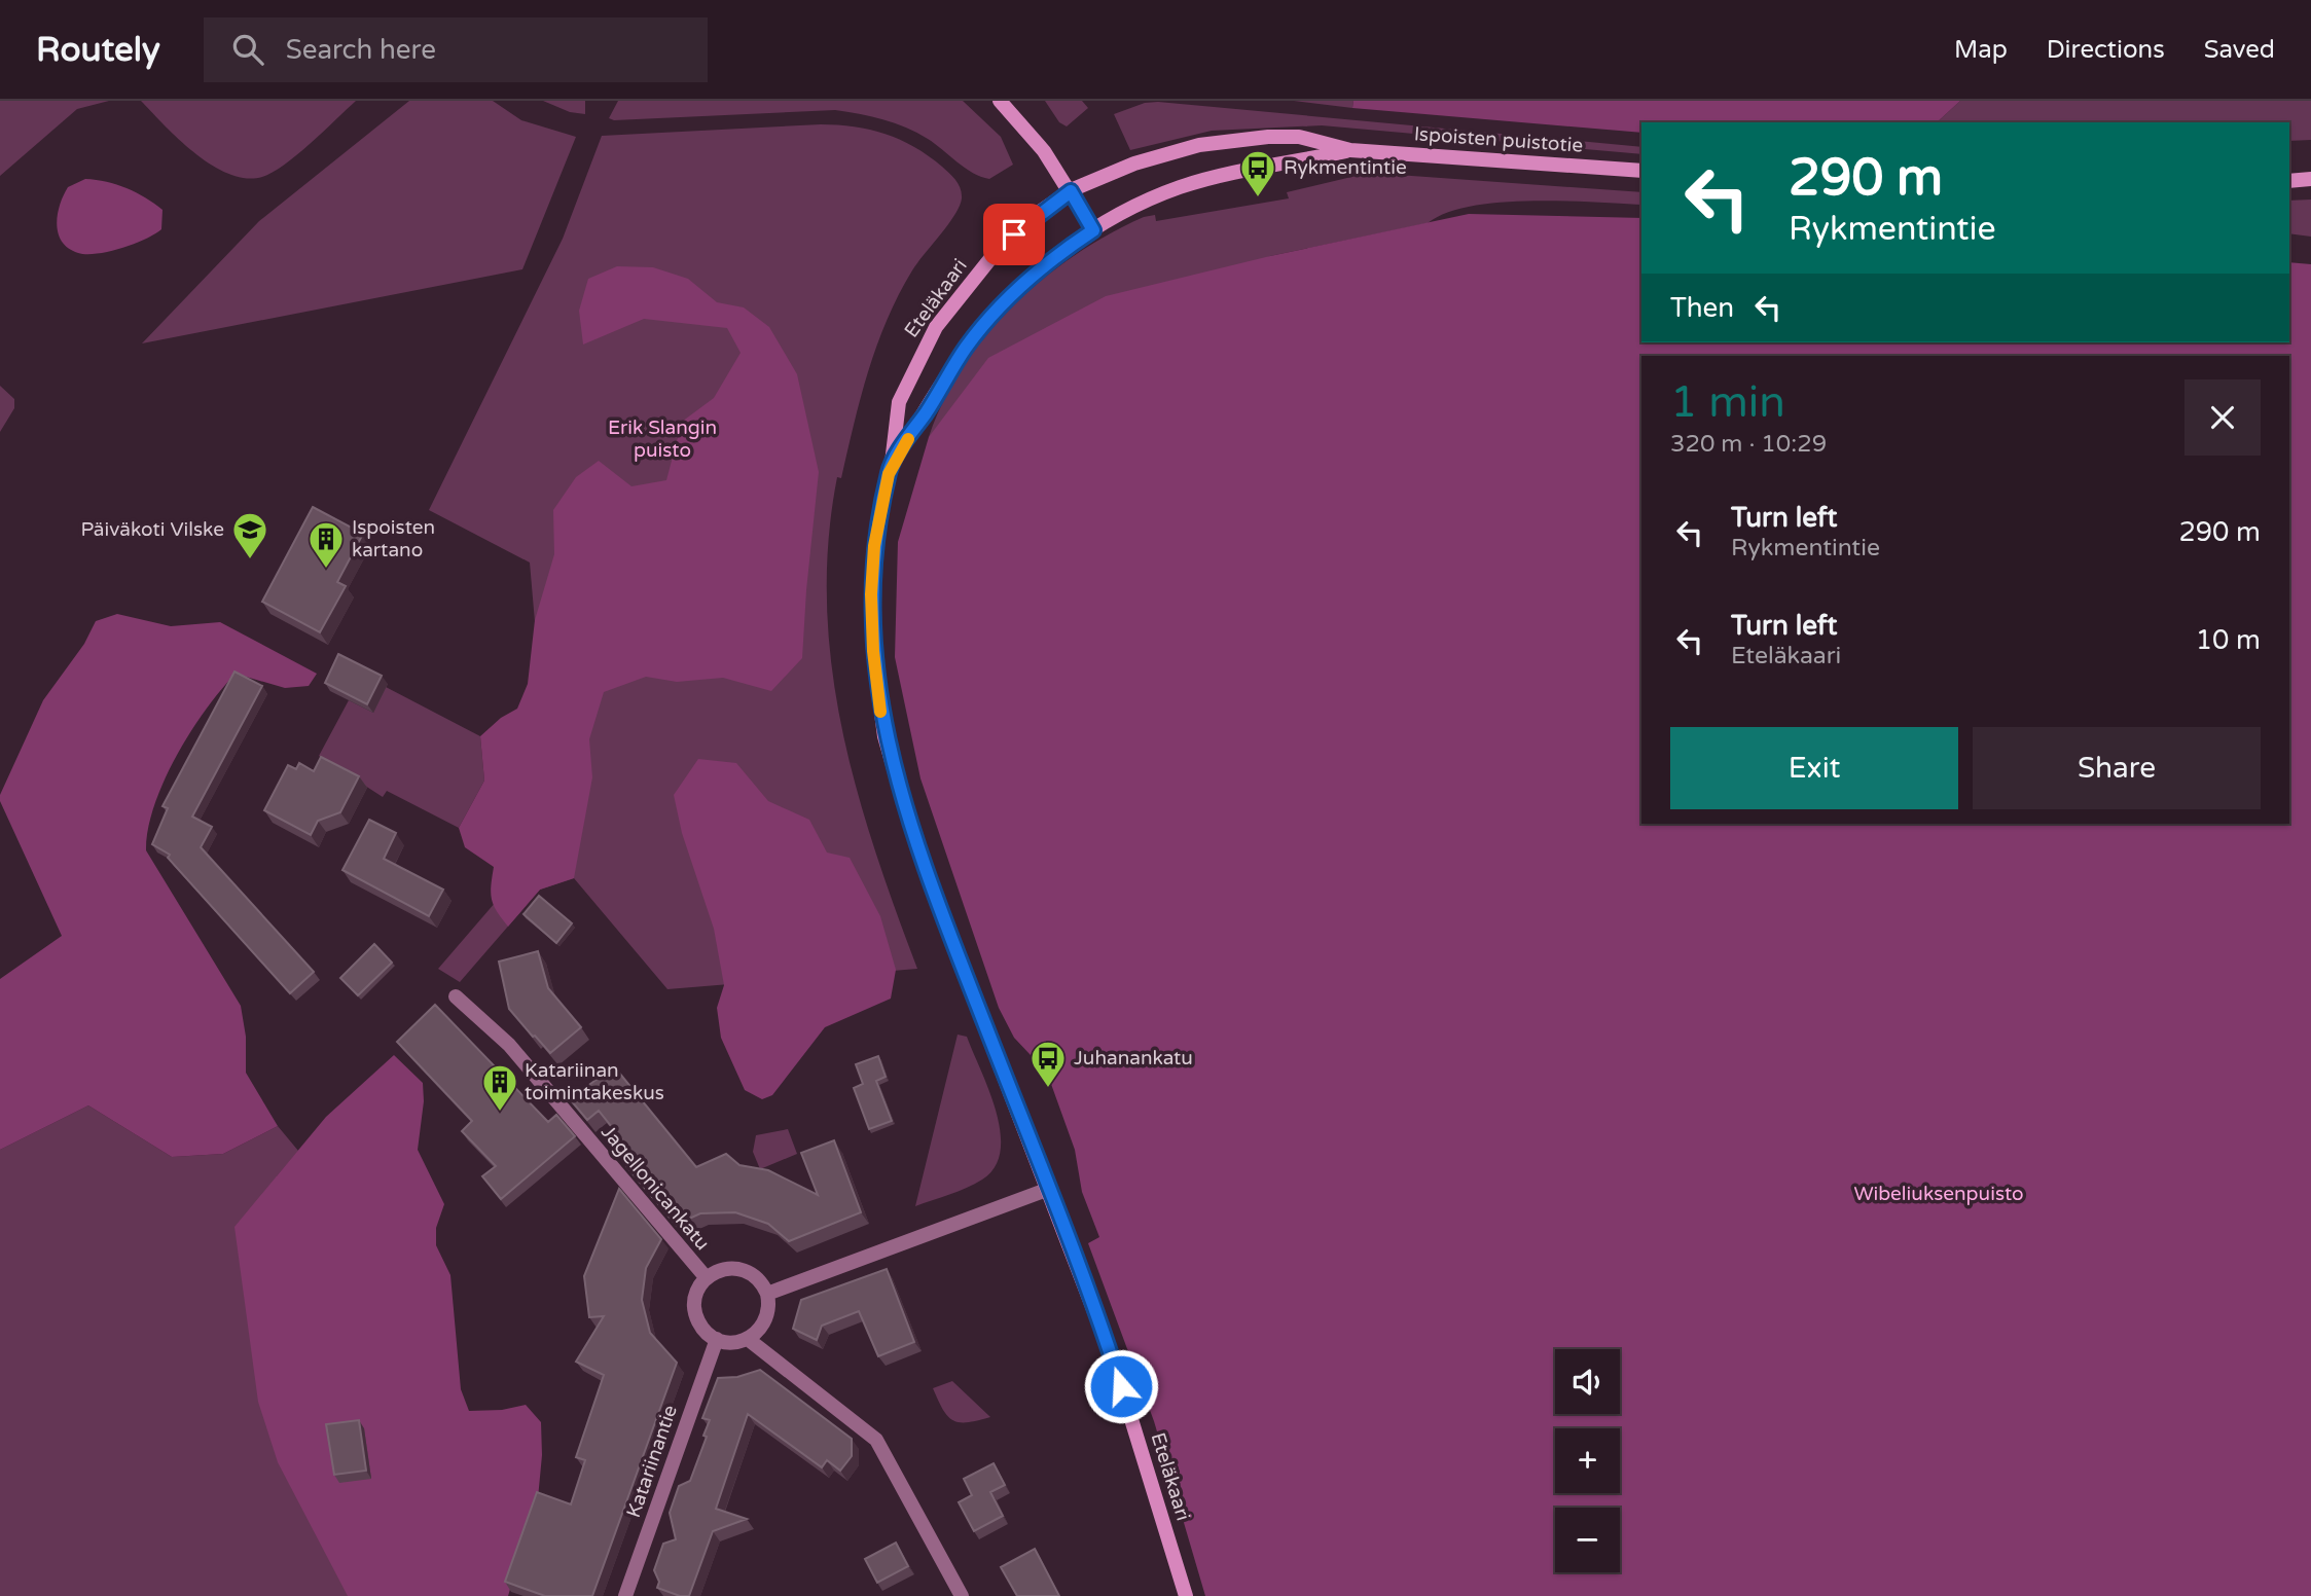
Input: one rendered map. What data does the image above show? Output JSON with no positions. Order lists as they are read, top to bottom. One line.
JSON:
{"streets":{"main road":["Ispoisten puistotie","Eteläkaari"],"street":["Jagellonicankatu","Katariinantie"]},"crossings":[["Ispoisten puistotie","Eteläkaari"],["Jagellonicankatu","Katariinantie"]],"parks":["Erik Slangin puisto","Wibeliuksenpuisto"],"places":{"bus stop":["Rykmentintie","Juhanankatu"],"school or university":["Päiväkoti Vilske"],"building":["Ispoisten kartano","Katariinan toimintakeskus"]},"page":{"header":"Routely","search":"Search here","nav":["Map","Directions","Saved"],"turn":["290 m","Rykmentintie"],"then":"Then","heading":["1 min","320 m · 10:29"],"list":[{"name":"Turn left","note":"Rykmentintie","value":"290 m"},{"name":"Turn left","note":"Eteläkaari","value":"10 m"}],"buttons":["Exit","Share"],"map_buttons":["+","−"]}}
